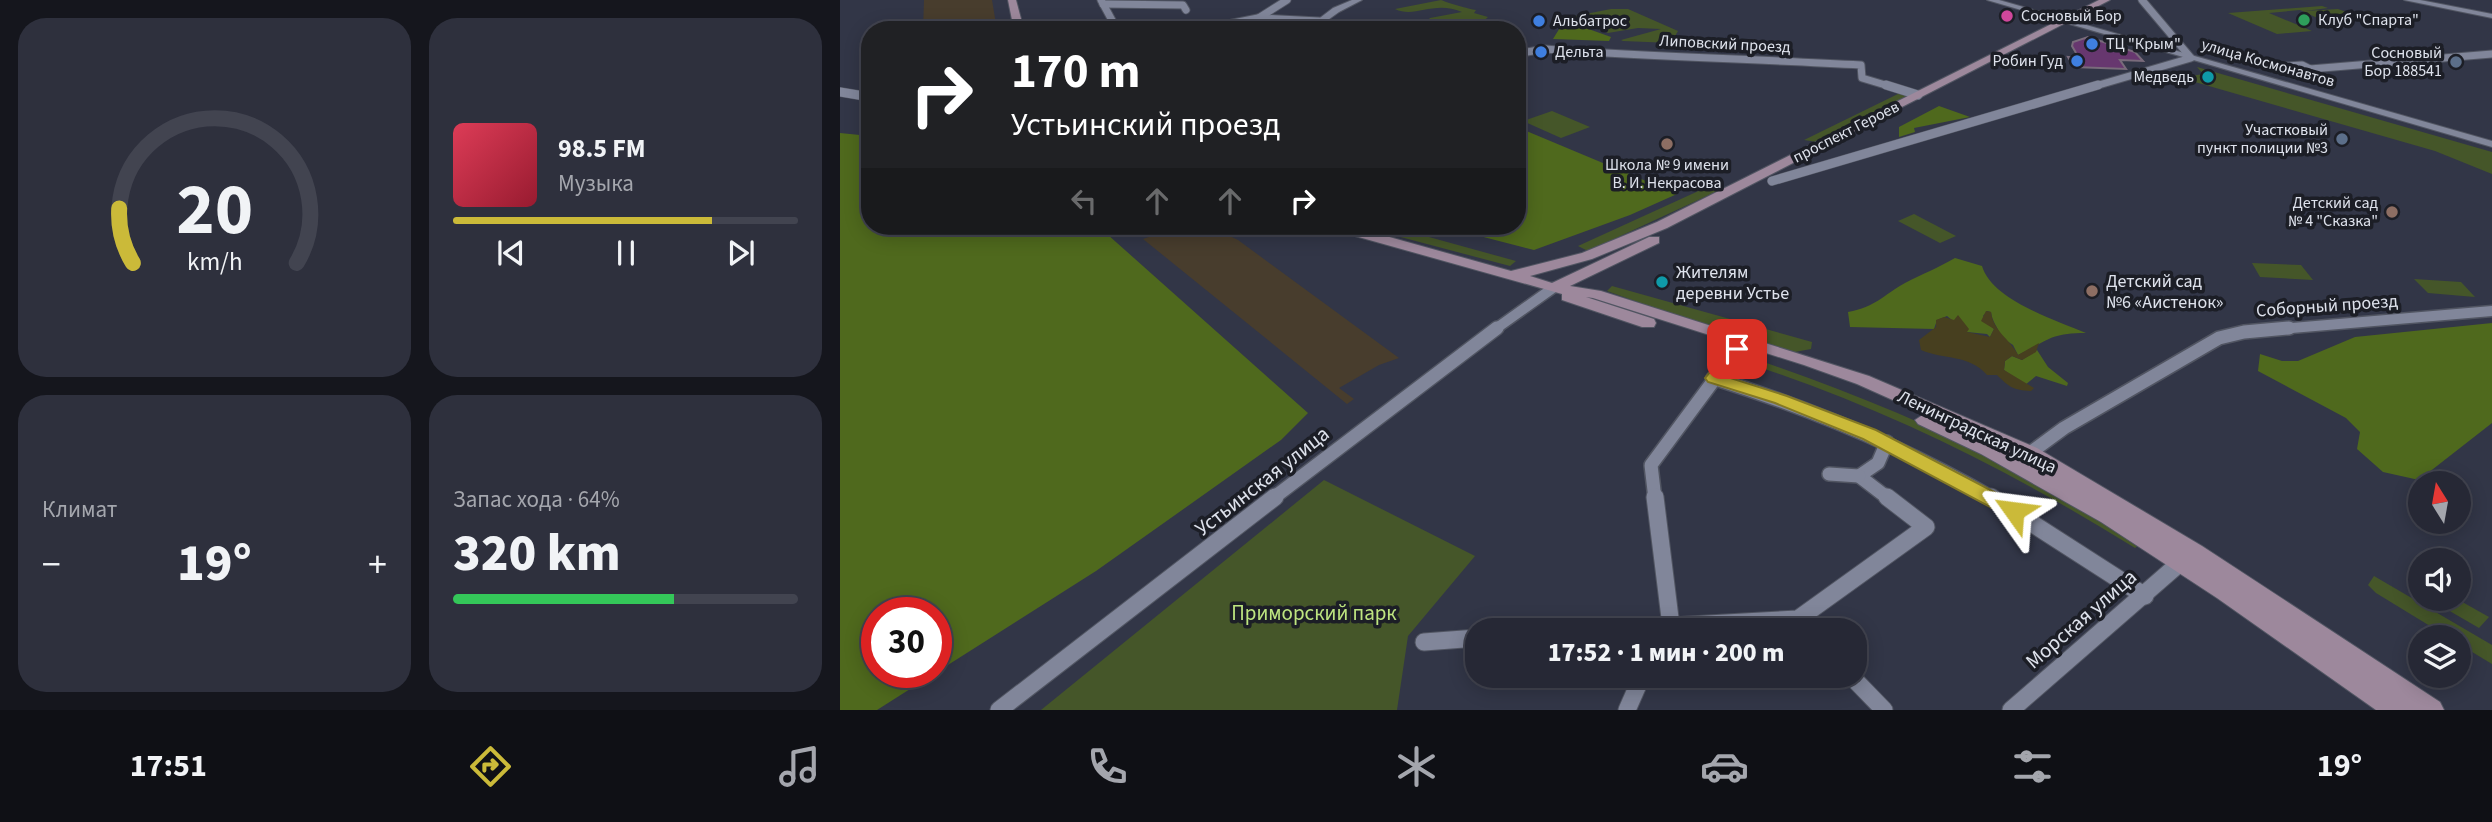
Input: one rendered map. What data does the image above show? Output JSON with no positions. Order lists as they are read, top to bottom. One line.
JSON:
{"streets":{"main road":["проспект Героев","Ленинградская улица"],"street":["Липовский проезд","улица Космонавтов","Соборный проезд","Устьинская улица","Морская улица"]},"crossings":[["Липовский проезд","проспект Героев"],["улица Космонавтов","проспект Героев"],["проспект Героев","Ленинградская улица"],["проспект Героев","Устьинская улица"],["Соборный проезд","Ленинградская улица"],["Ленинградская улица","Устьинская улица"],["Ленинградская улица","Морская улица"]],"parks":["Приморский парк"],"places":["Сосновый Бор","Клуб \"Спарта\"","Альбатрос","ТЦ \"Крым\"","Дельта","Робин Гуд","Сосновый Бор 188541","Медведь","Участковый пункт полиции №3","Школа № 9 имени В. И. Некрасова","Детский сад № 4 \"Сказка\"","Жителям деревни Устье","Детский сад №6 «Аистенок»"],"north":"top","page":{"turn":["170 m","Устьинский проезд"],"song":["98.5 FM","Музыка"],"tile":["Климат",["Запас хода · 64%","320 km"]],"heat":["−","19°","+"],"limit":"30","trip":"17:52 · 1 мин · 200 m","tabs":["17:51","19°"],"gauge":["20","km/h"]}}
